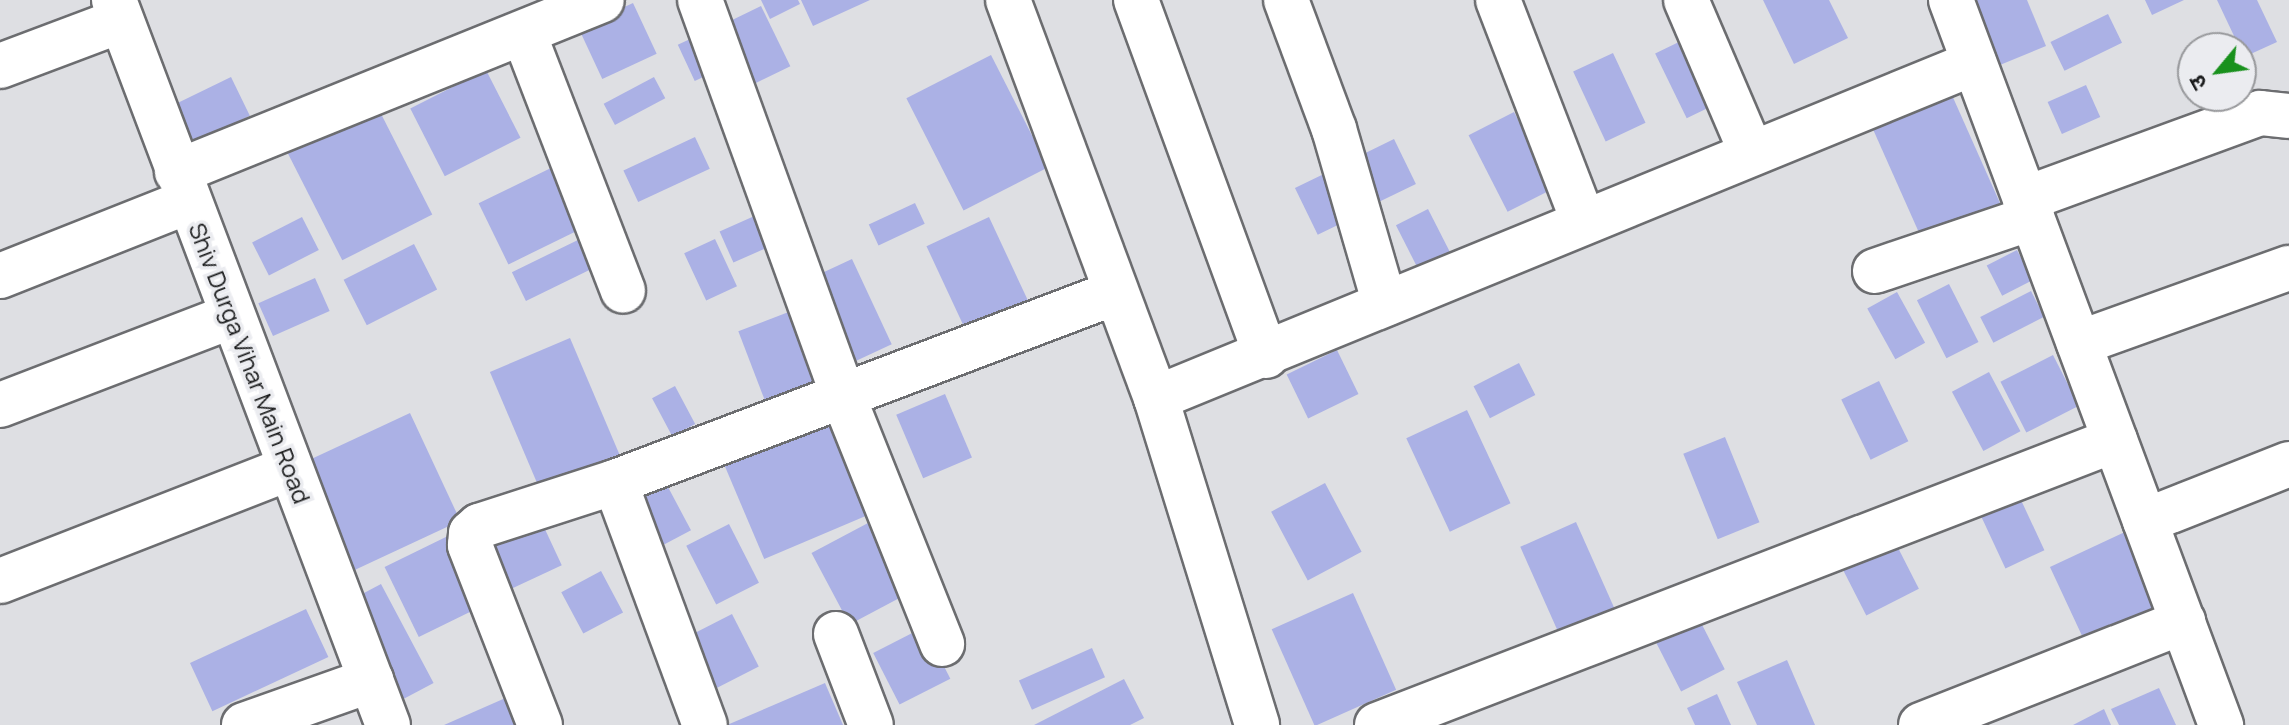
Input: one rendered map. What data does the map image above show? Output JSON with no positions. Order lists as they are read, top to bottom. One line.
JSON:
{"streets":{"street":["Shiv Durga Vihar Main Road"]},"north":"bottom left"}
